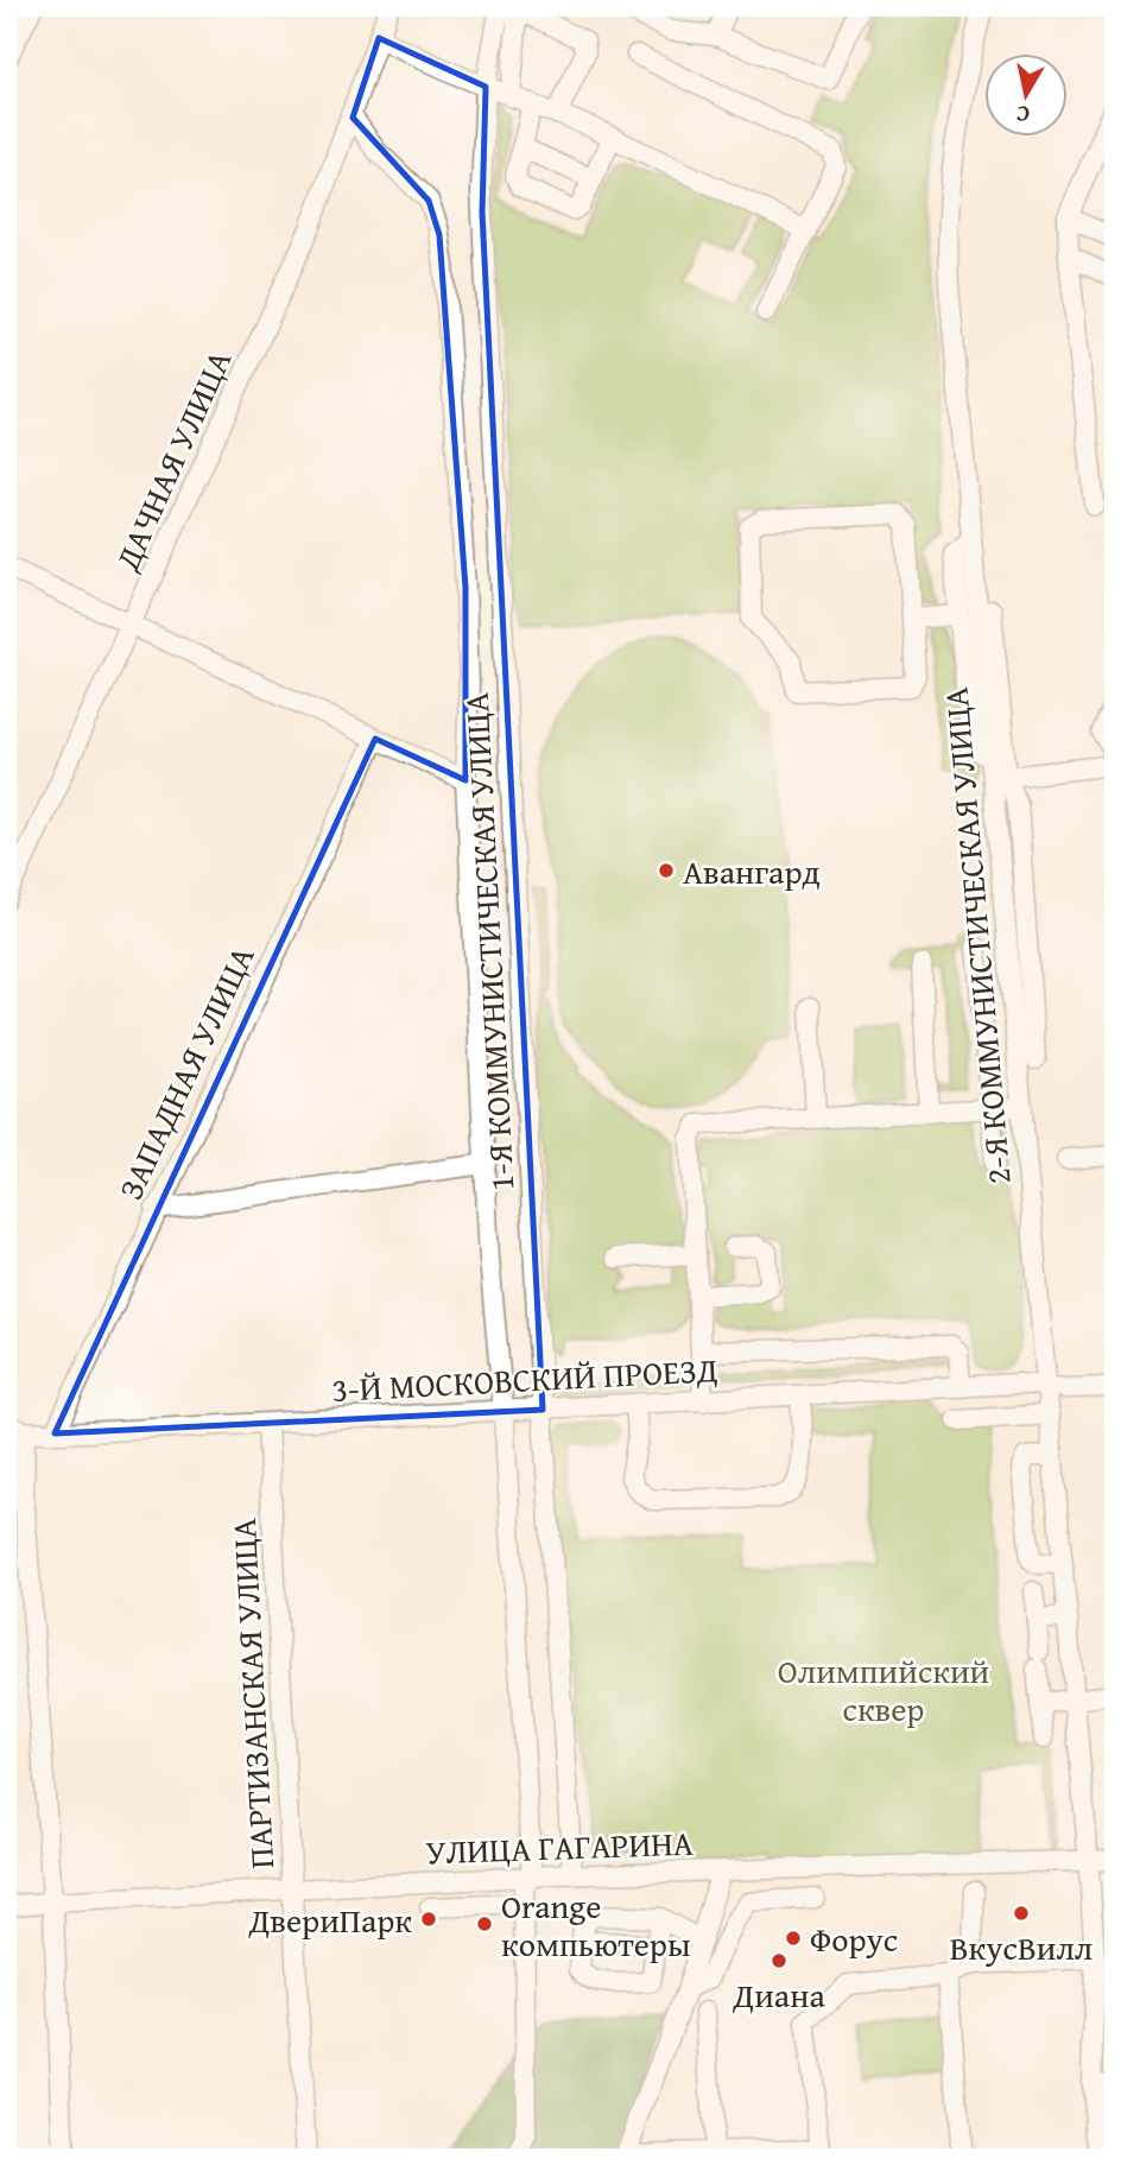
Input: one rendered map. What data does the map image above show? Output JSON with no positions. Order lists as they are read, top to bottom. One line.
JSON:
{"streets":{"street":["ДАЧНАЯ УЛИЦА","2-Я КОММУНИСТИЧЕСКАЯ УЛИЦА","1-Я КОММУНИСТИЧЕСКАЯ УЛИЦА","ЗАПАДНАЯ УЛИЦА","3-Й МОСКОВСКИЙ ПРОЕЗД","ПАРТИЗАНСКАЯ УЛИЦА","УЛИЦА ГАГАРИНА"]},"crossings":[["2-Я КОММУНИСТИЧЕСКАЯ УЛИЦА","3-Й МОСКОВСКИЙ ПРОЕЗД"],["2-Я КОММУНИСТИЧЕСКАЯ УЛИЦА","УЛИЦА ГАГАРИНА"],["1-Я КОММУНИСТИЧЕСКАЯ УЛИЦА","3-Й МОСКОВСКИЙ ПРОЕЗД"],["1-Я КОММУНИСТИЧЕСКАЯ УЛИЦА","УЛИЦА ГАГАРИНА"],["ЗАПАДНАЯ УЛИЦА","3-Й МОСКОВСКИЙ ПРОЕЗД"],["3-Й МОСКОВСКИЙ ПРОЕЗД","ПАРТИЗАНСКАЯ УЛИЦА"],["ПАРТИЗАНСКАЯ УЛИЦА","УЛИЦА ГАГАРИНА"]],"parks":["Олимпийский сквер"],"places":["Авангард","ВкусВилл","ДвериПарк","Orange компьютеры","Форус","Диана"],"north":"bottom"}
